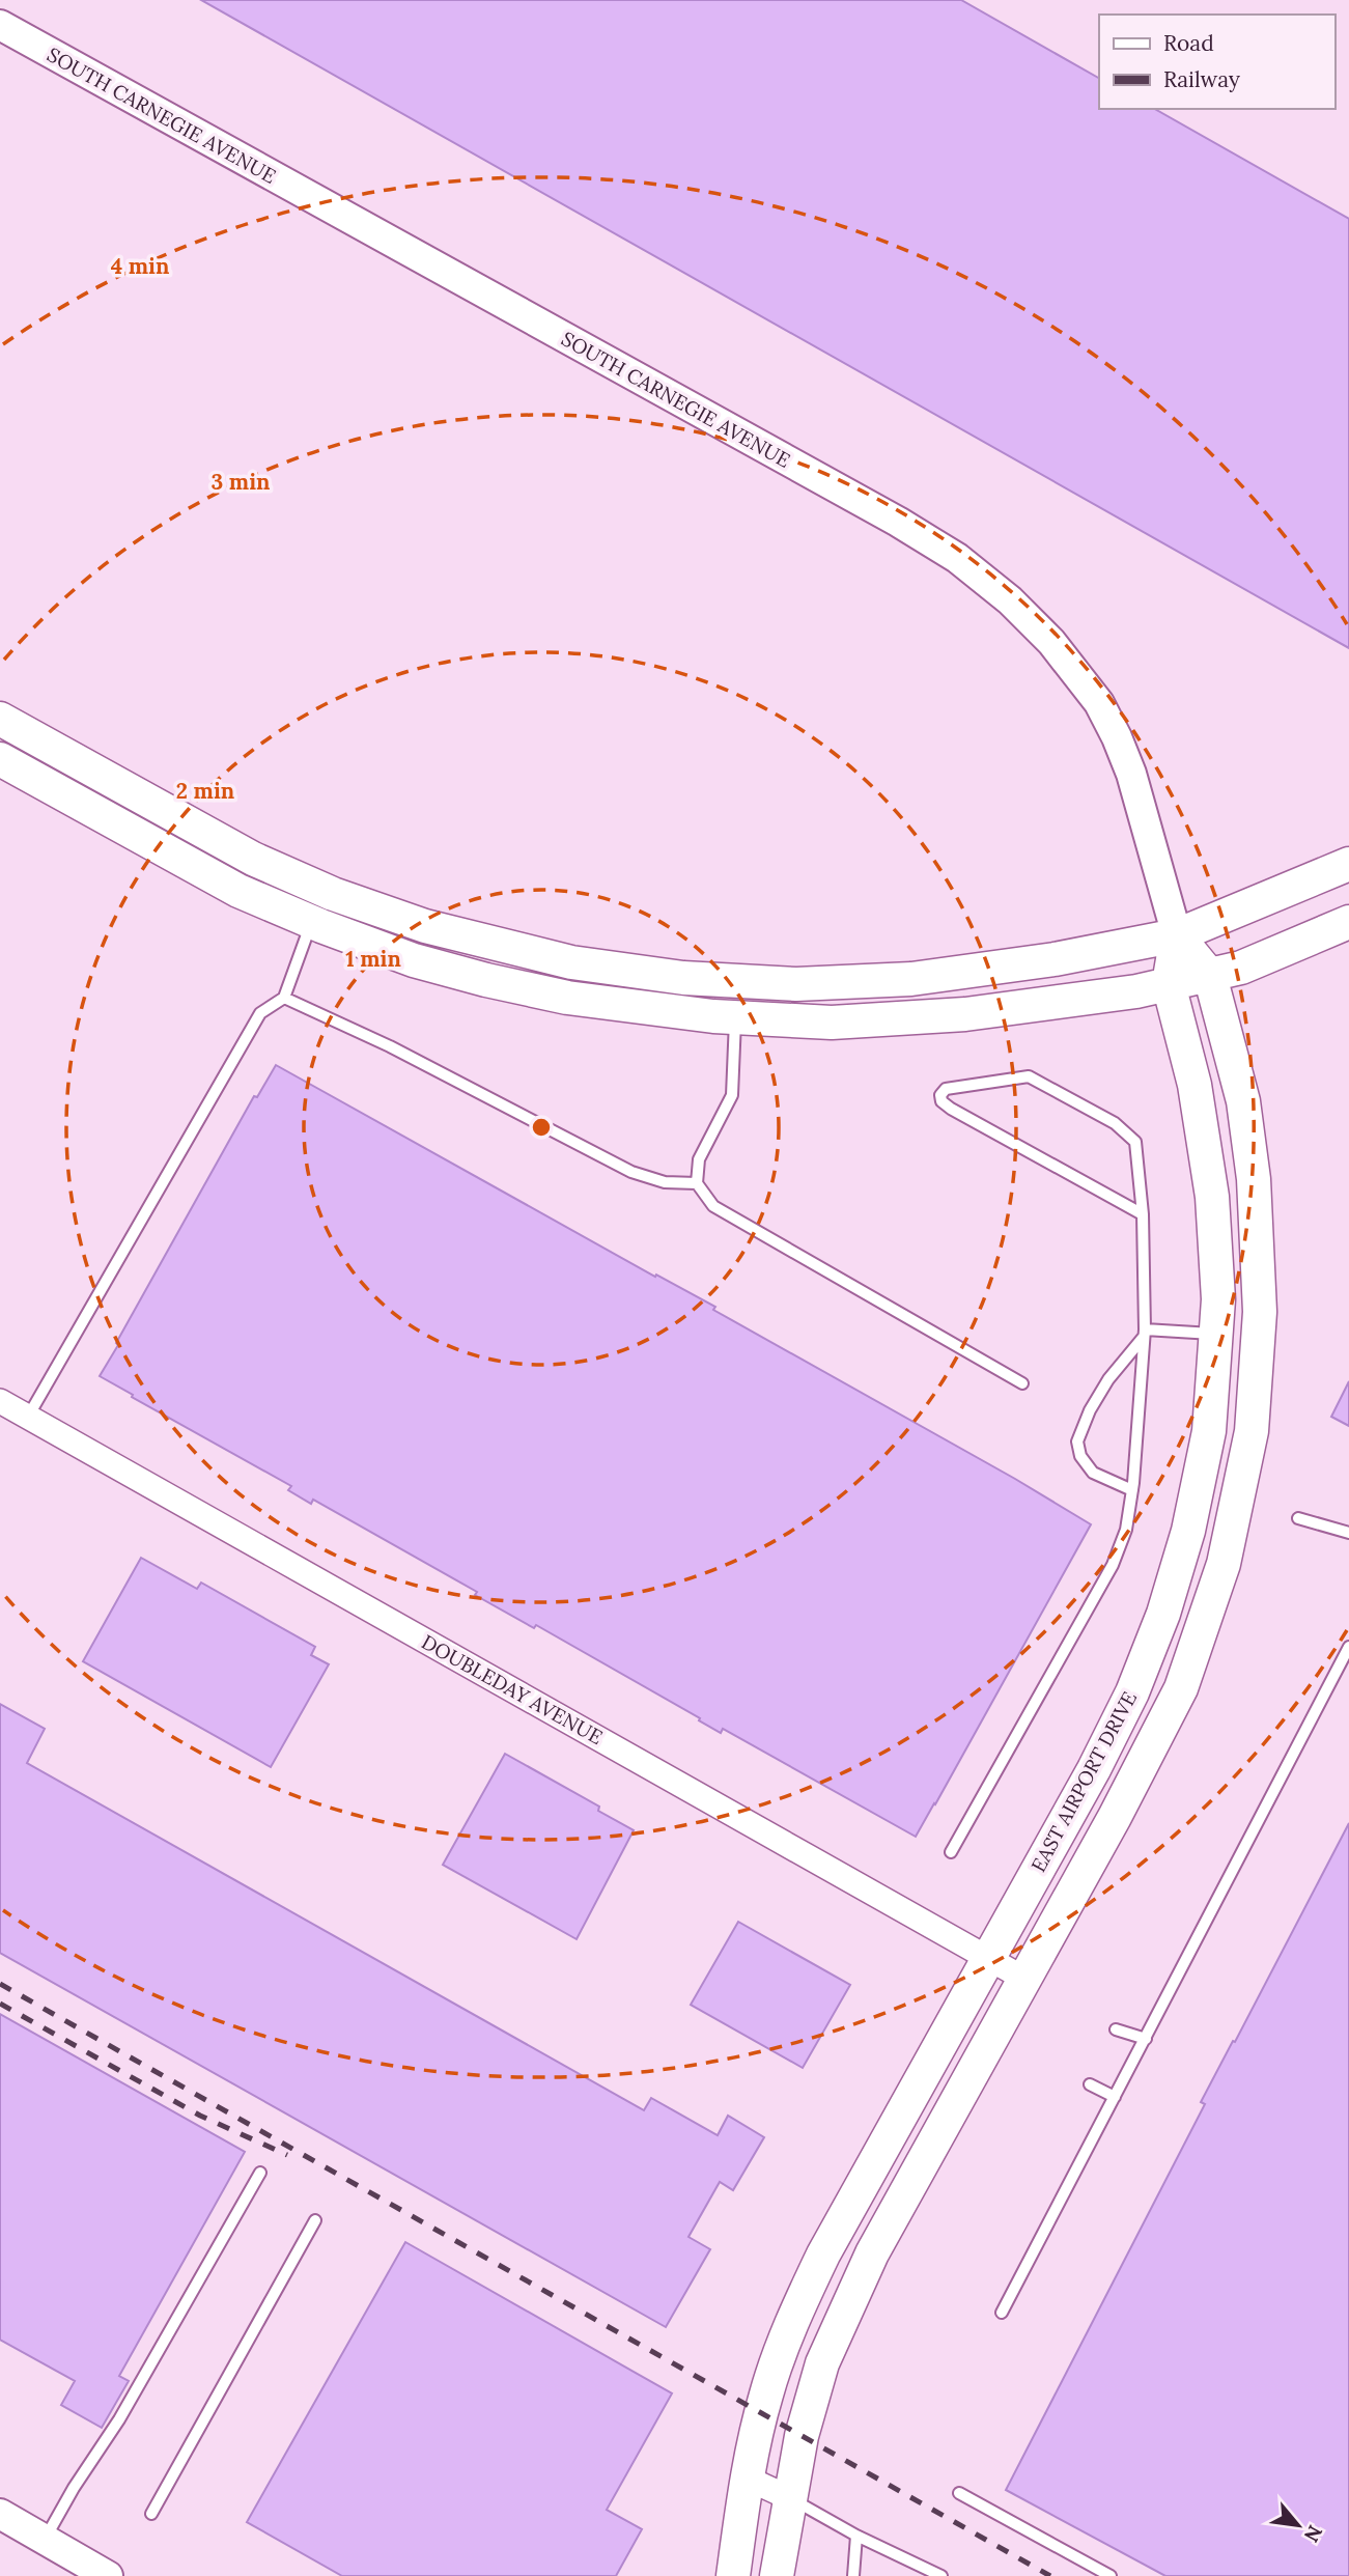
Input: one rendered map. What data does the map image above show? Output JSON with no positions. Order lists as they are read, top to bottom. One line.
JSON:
{"streets":{"main road":["EAST AIRPORT DRIVE"],"street":["SOUTH CARNEGIE AVENUE","DOUBLEDAY AVENUE"]},"crossings":[["SOUTH CARNEGIE AVENUE","EAST AIRPORT DRIVE"],["DOUBLEDAY AVENUE","EAST AIRPORT DRIVE"]],"legend":["Road","Railway"],"north":"bottom right","rings":["4 min","3 min","2 min","1 min"]}
